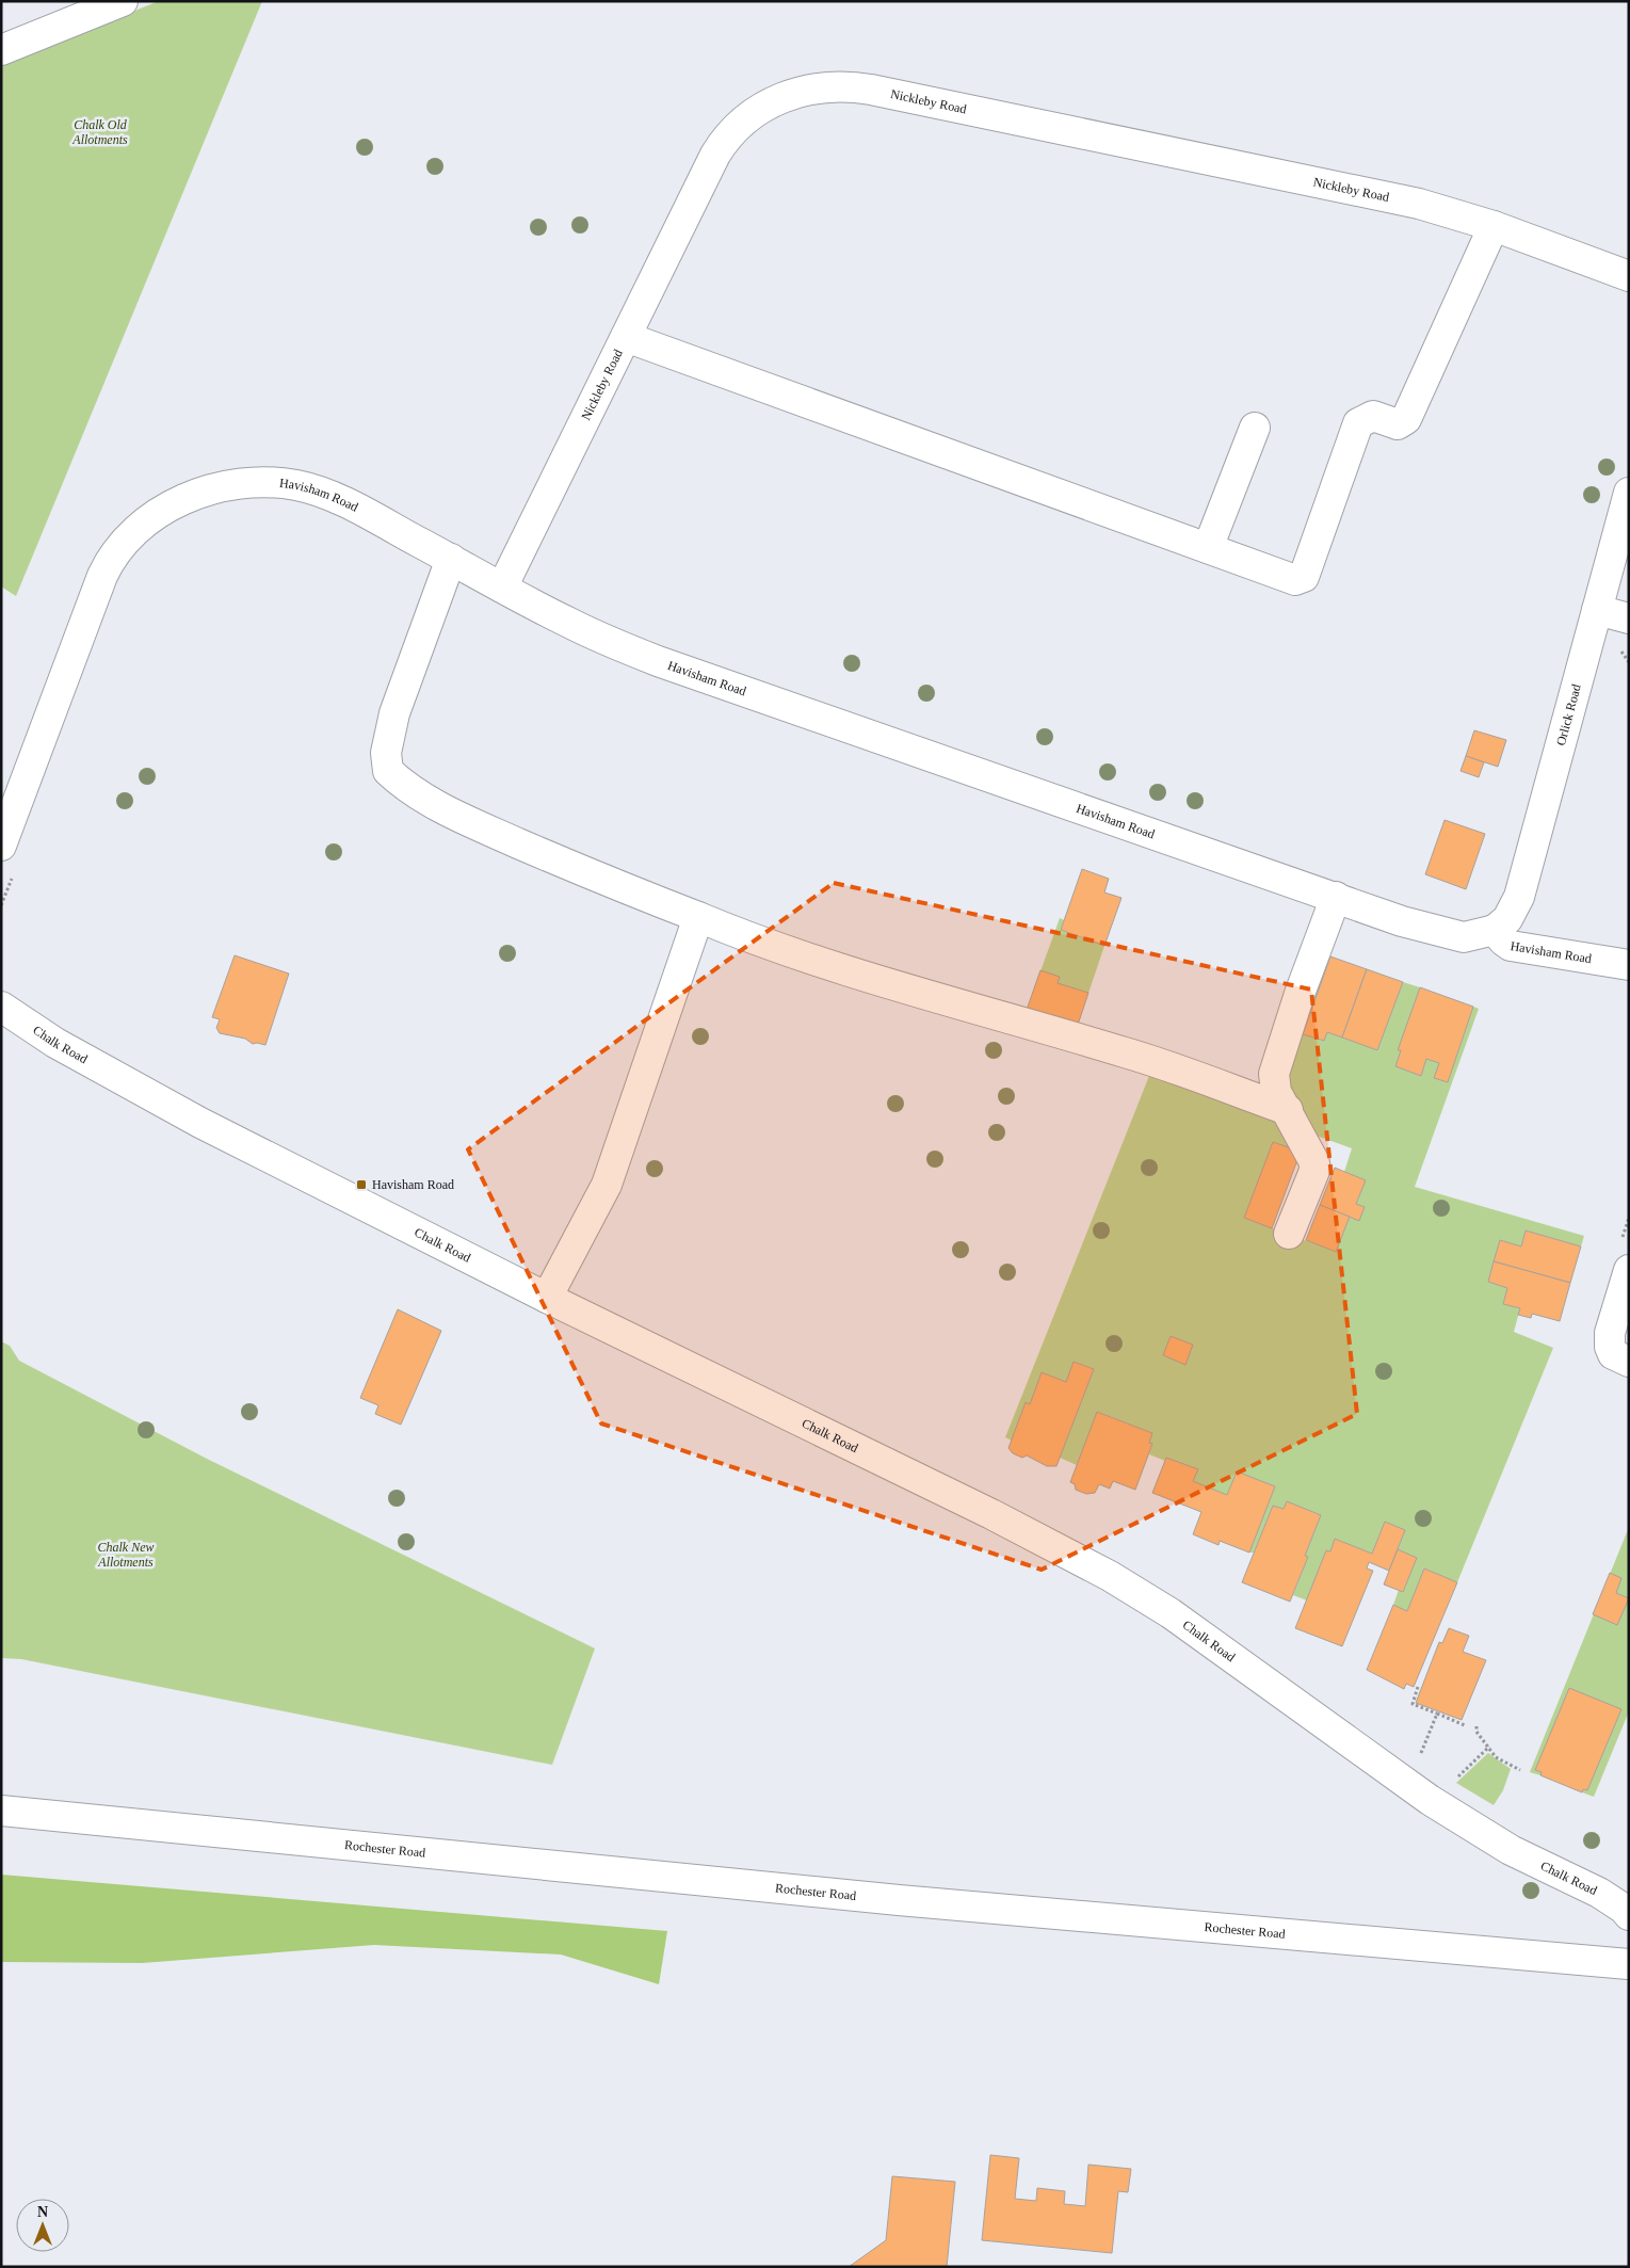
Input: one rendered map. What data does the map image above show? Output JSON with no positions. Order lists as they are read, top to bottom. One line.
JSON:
{"streets":{"street":["Nickleby Road","Havisham Road","Orlick Road","Chalk Road","Rochester Road"]},"crossings":[["Nickleby Road","Havisham Road"],["Havisham Road","Orlick Road"]],"parks":["Chalk Old Allotments","Chalk New Allotments"],"places":{"transit":["Havisham Road"]},"north":"top"}
